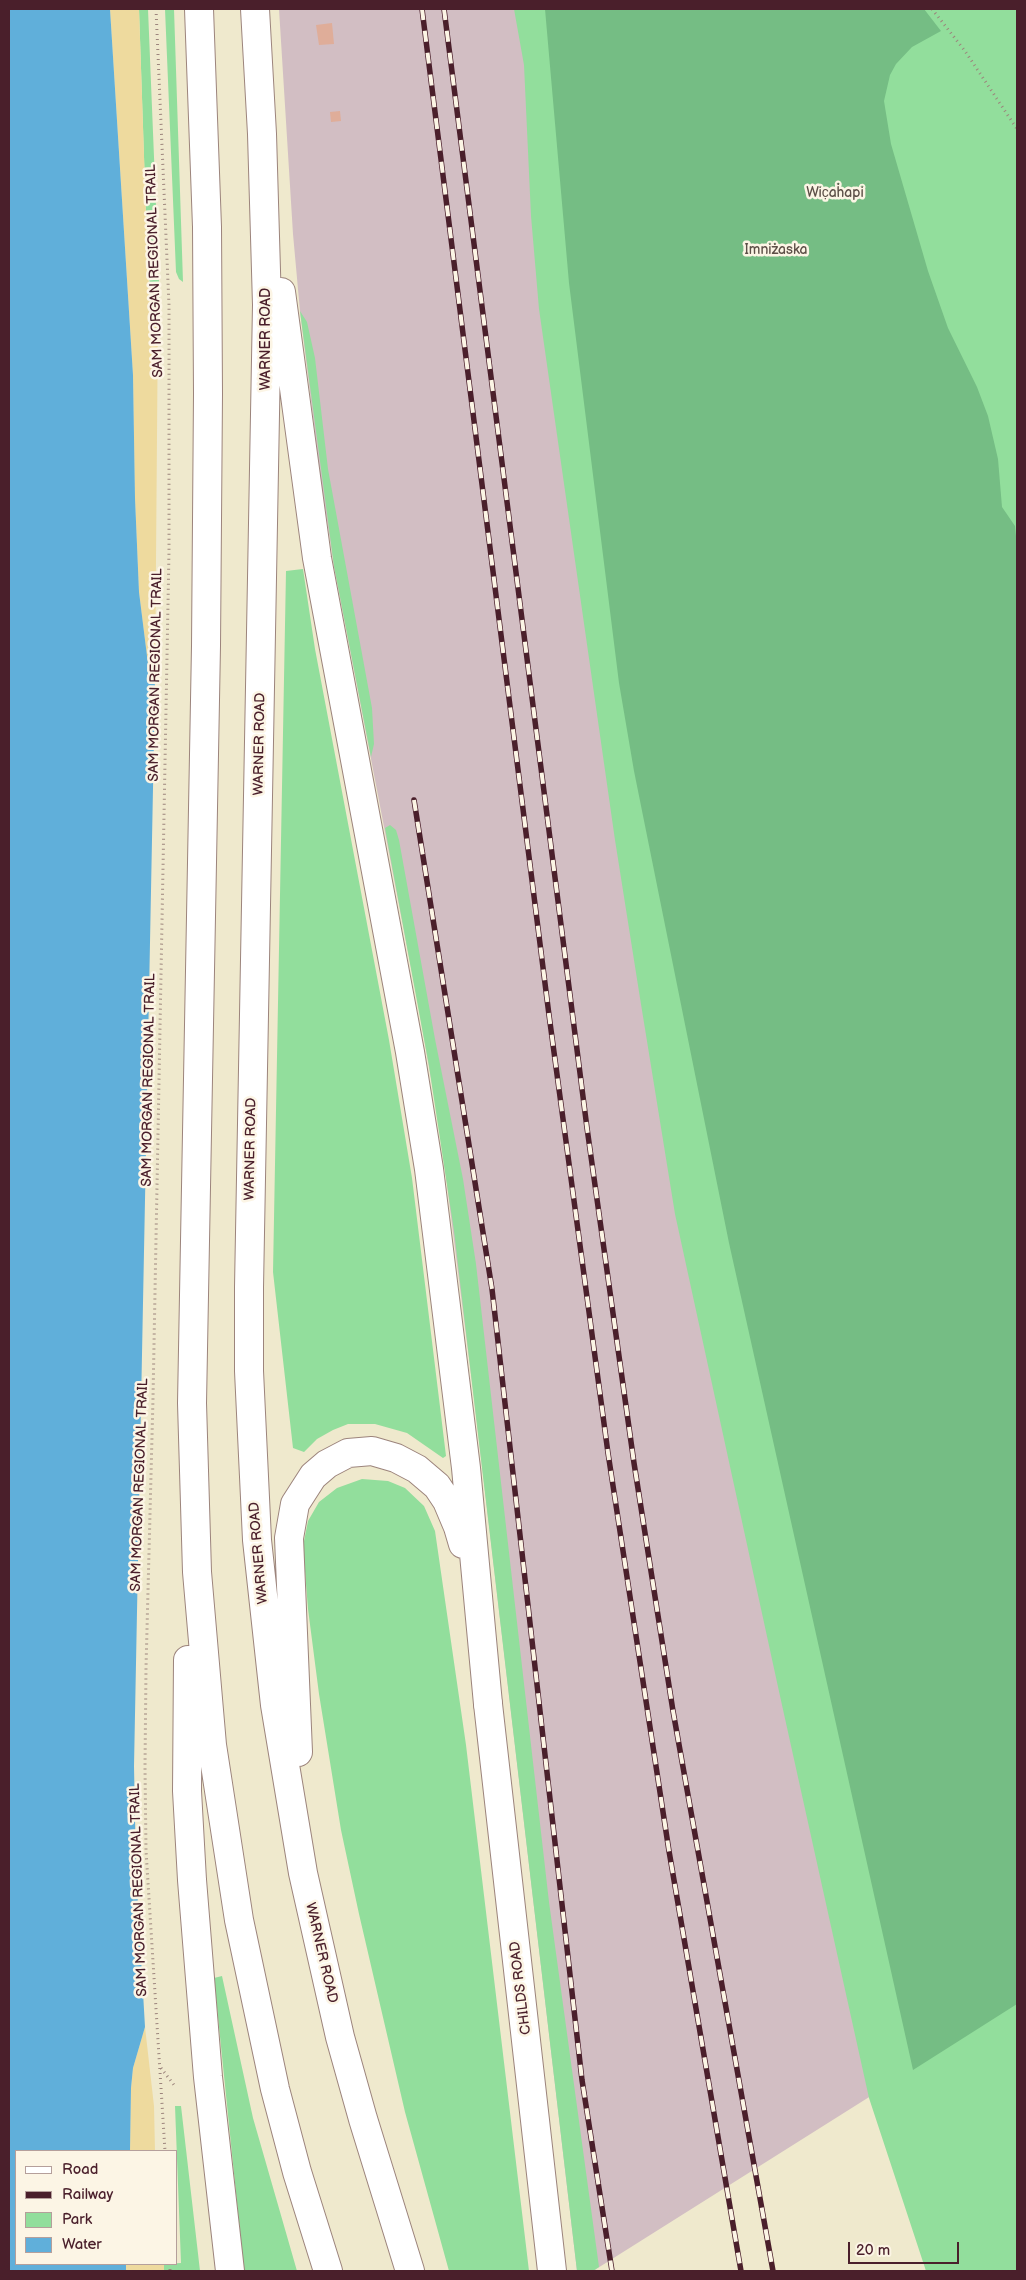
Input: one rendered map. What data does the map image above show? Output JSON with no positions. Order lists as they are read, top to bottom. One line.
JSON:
{"streets":{"main road":["WARNER ROAD","CHILDS ROAD"],"path":["SAM MORGAN REGIONAL TRAIL"]},"parks":["Wic̣aḣapi","Imniżaska"],"legend":["Road","Railway","Park","Water"],"scale_bar":"20 m"}
